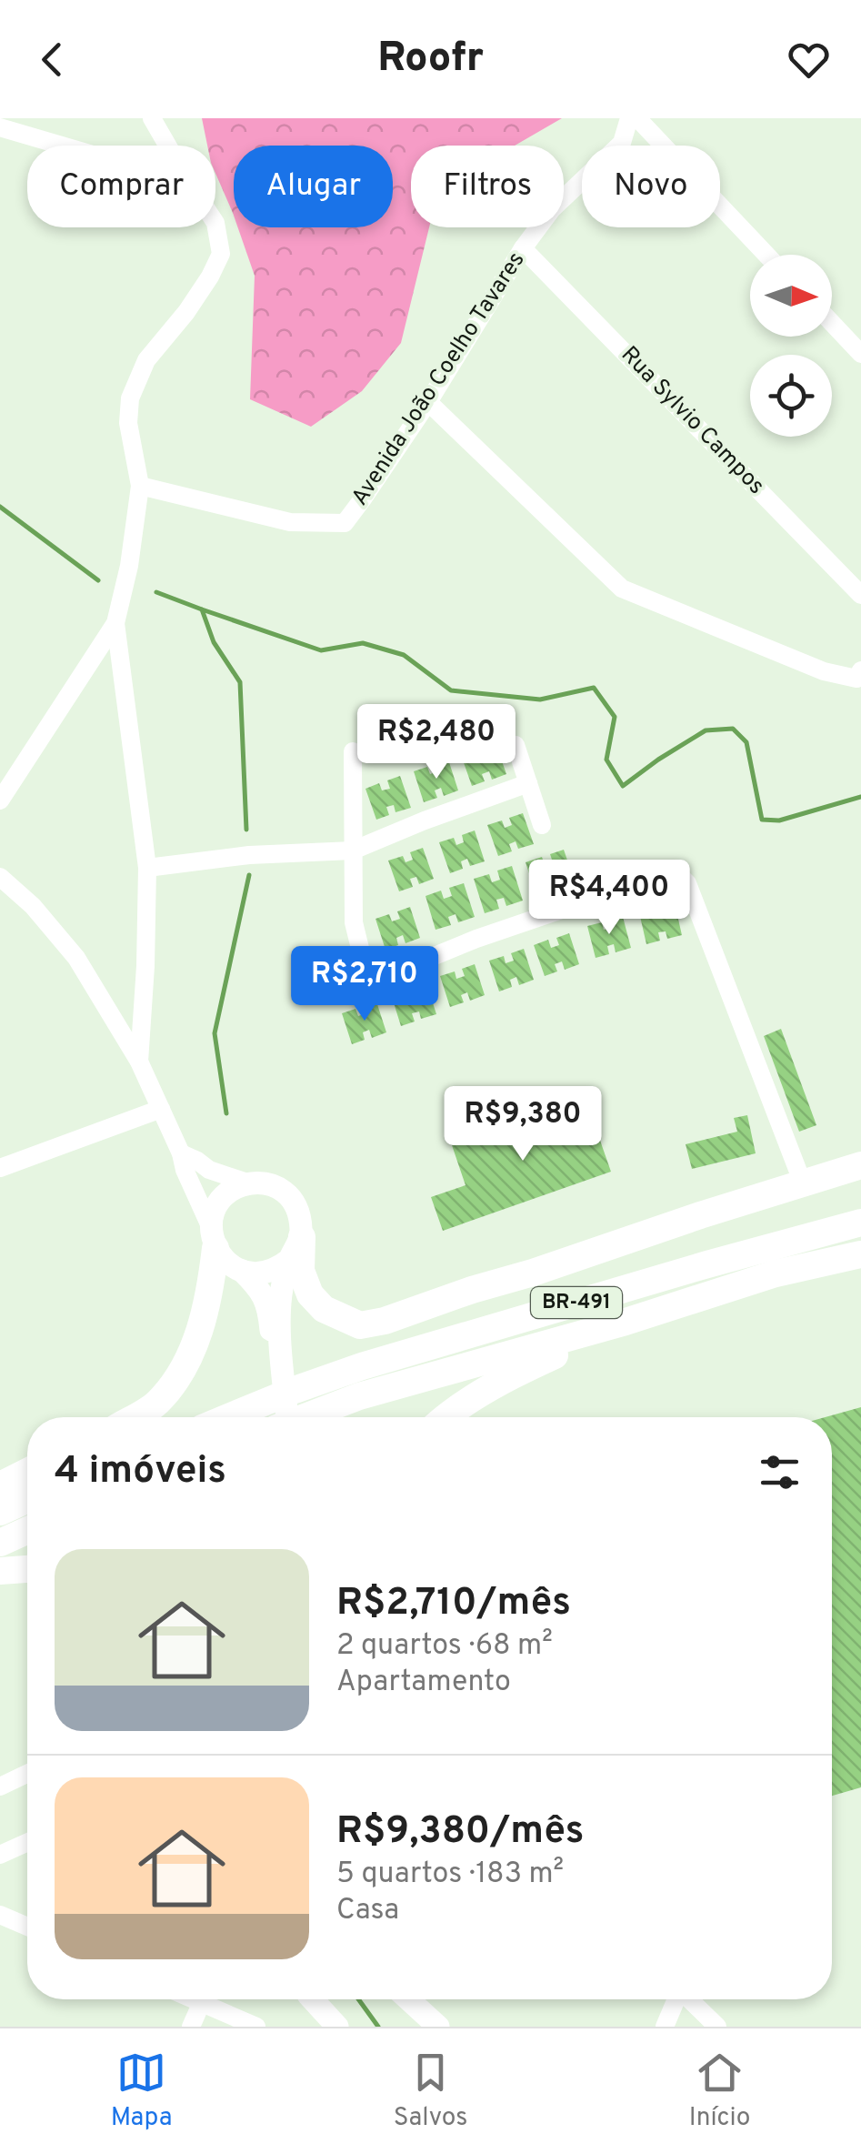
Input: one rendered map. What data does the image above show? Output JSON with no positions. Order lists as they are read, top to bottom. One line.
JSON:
{"streets":{"highway":["BR-491"],"street":["Avenida João Coelho Tavares","Rua Sylvio Campos"]},"crossings":[["Avenida João Coelho Tavares","Rua Sylvio Campos"]],"north":"right","page":{"header":"Roofr","chip":["Comprar","Alugar","Filtros","Novo"],"price":["R$2,480","R$4,400","R$2,710","R$9,380"],"heading":"4 imóveis","list":[{"name":"R$2,710/mês","note":"2 quartos · 68 m² · Apartamento"},{"name":"R$9,380/mês","note":"5 quartos · 183 m² · Casa"}],"tabs":["Mapa","Salvos","Início"]}}
